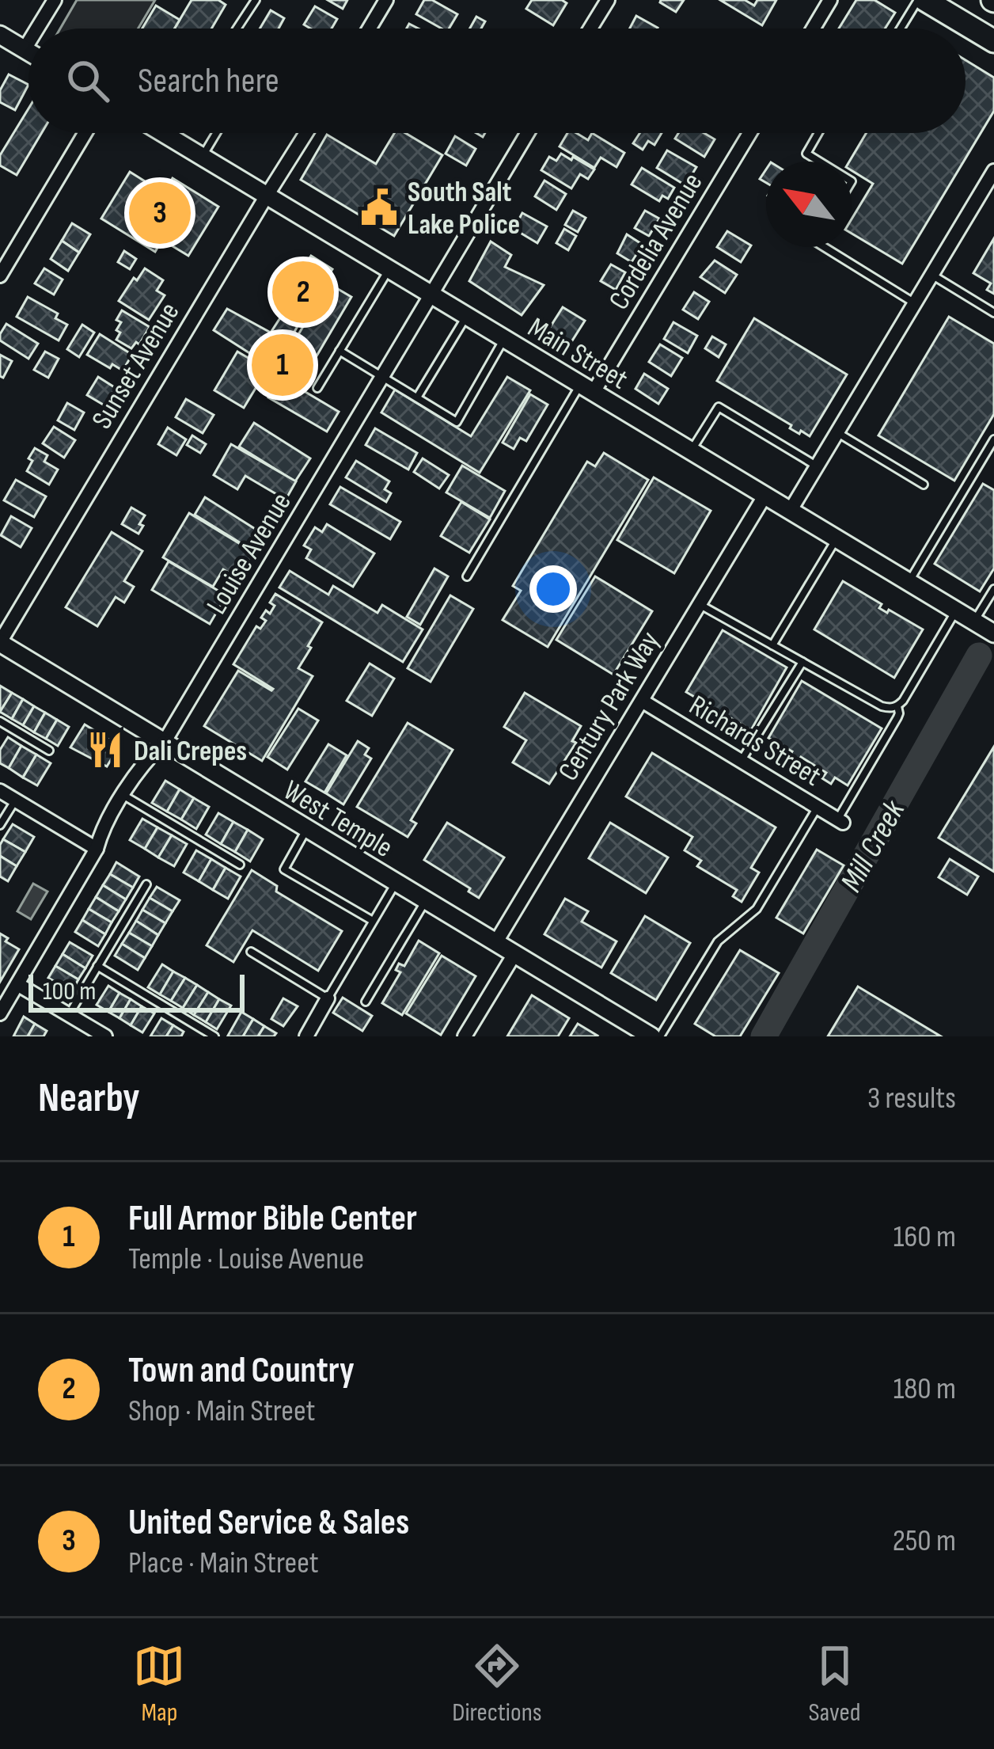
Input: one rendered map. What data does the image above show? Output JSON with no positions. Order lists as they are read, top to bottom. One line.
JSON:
{"streets":{"street":["Cordelia Avenue","Main Street","Sunset Avenue","Louise Avenue","Century Park Way","Richards Street","West Temple"]},"crossings":[["Cordelia Avenue","Main Street"],["Main Street","Sunset Avenue"],["Main Street","Louise Avenue"],["Main Street","Century Park Way"],["Sunset Avenue","West Temple"],["Louise Avenue","West Temple"],["Century Park Way","Richards Street"],["Century Park Way","West Temple"]],"water":["Mill Creek"],"places":{"public building":["South Salt Lake Police"],"restaurant":["Dali Crepes"]},"scale_bar":"100 m","north":"top left","page":{"search":"Search here","pins":["3","2","1"],"scale":"100 m","heading":["Nearby","3 results"],"list":[{"mark":"1","name":"Full Armor Bible Center","note":"Temple · Louise Avenue","value":"160 m"},{"mark":"2","name":"Town and Country","note":"Shop · Main Street","value":"180 m"},{"mark":"3","name":"United Service & Sales","note":"Place · Main Street","value":"250 m"}],"nav":["Map","Directions","Saved"]}}
